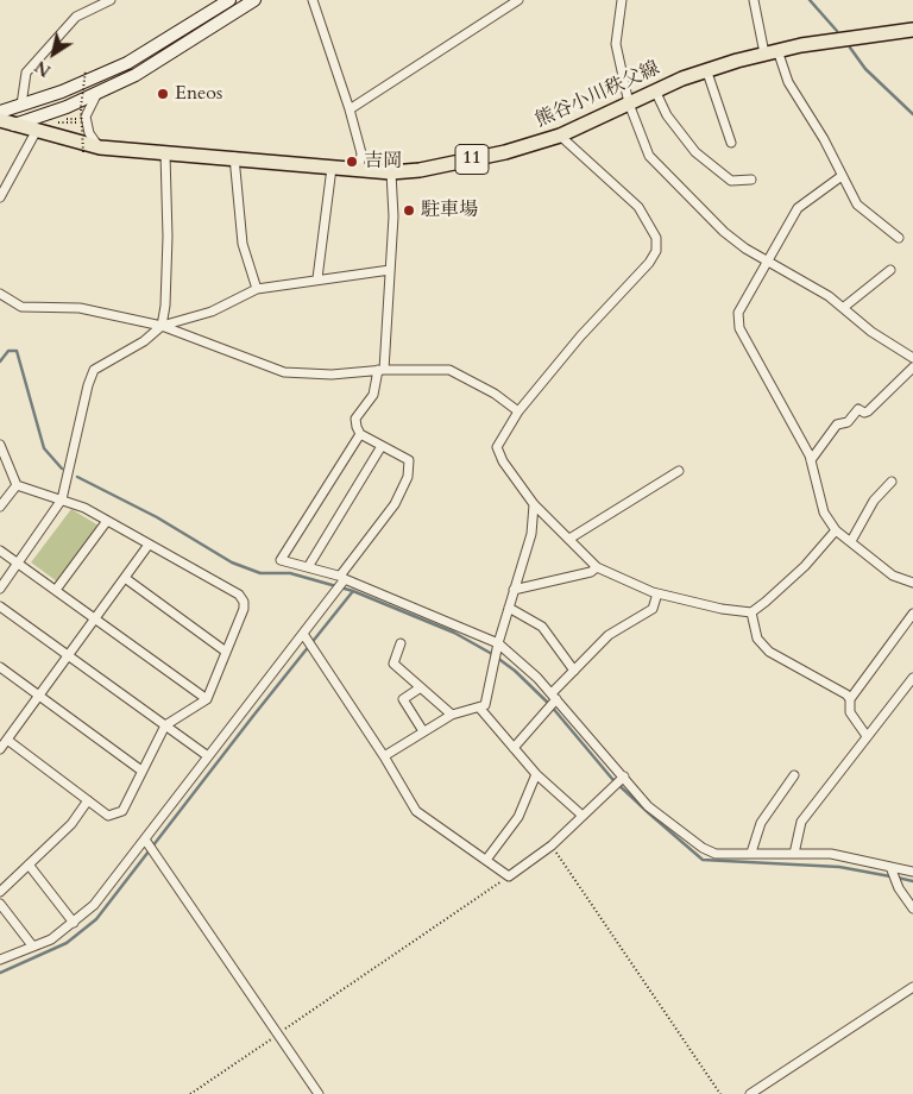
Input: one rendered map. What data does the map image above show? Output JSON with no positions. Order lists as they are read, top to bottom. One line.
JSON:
{"streets":{"main road":["熊谷小川秩父線","11"]},"places":["Eneos","吉岡","駐車場"],"north":"bottom left"}
